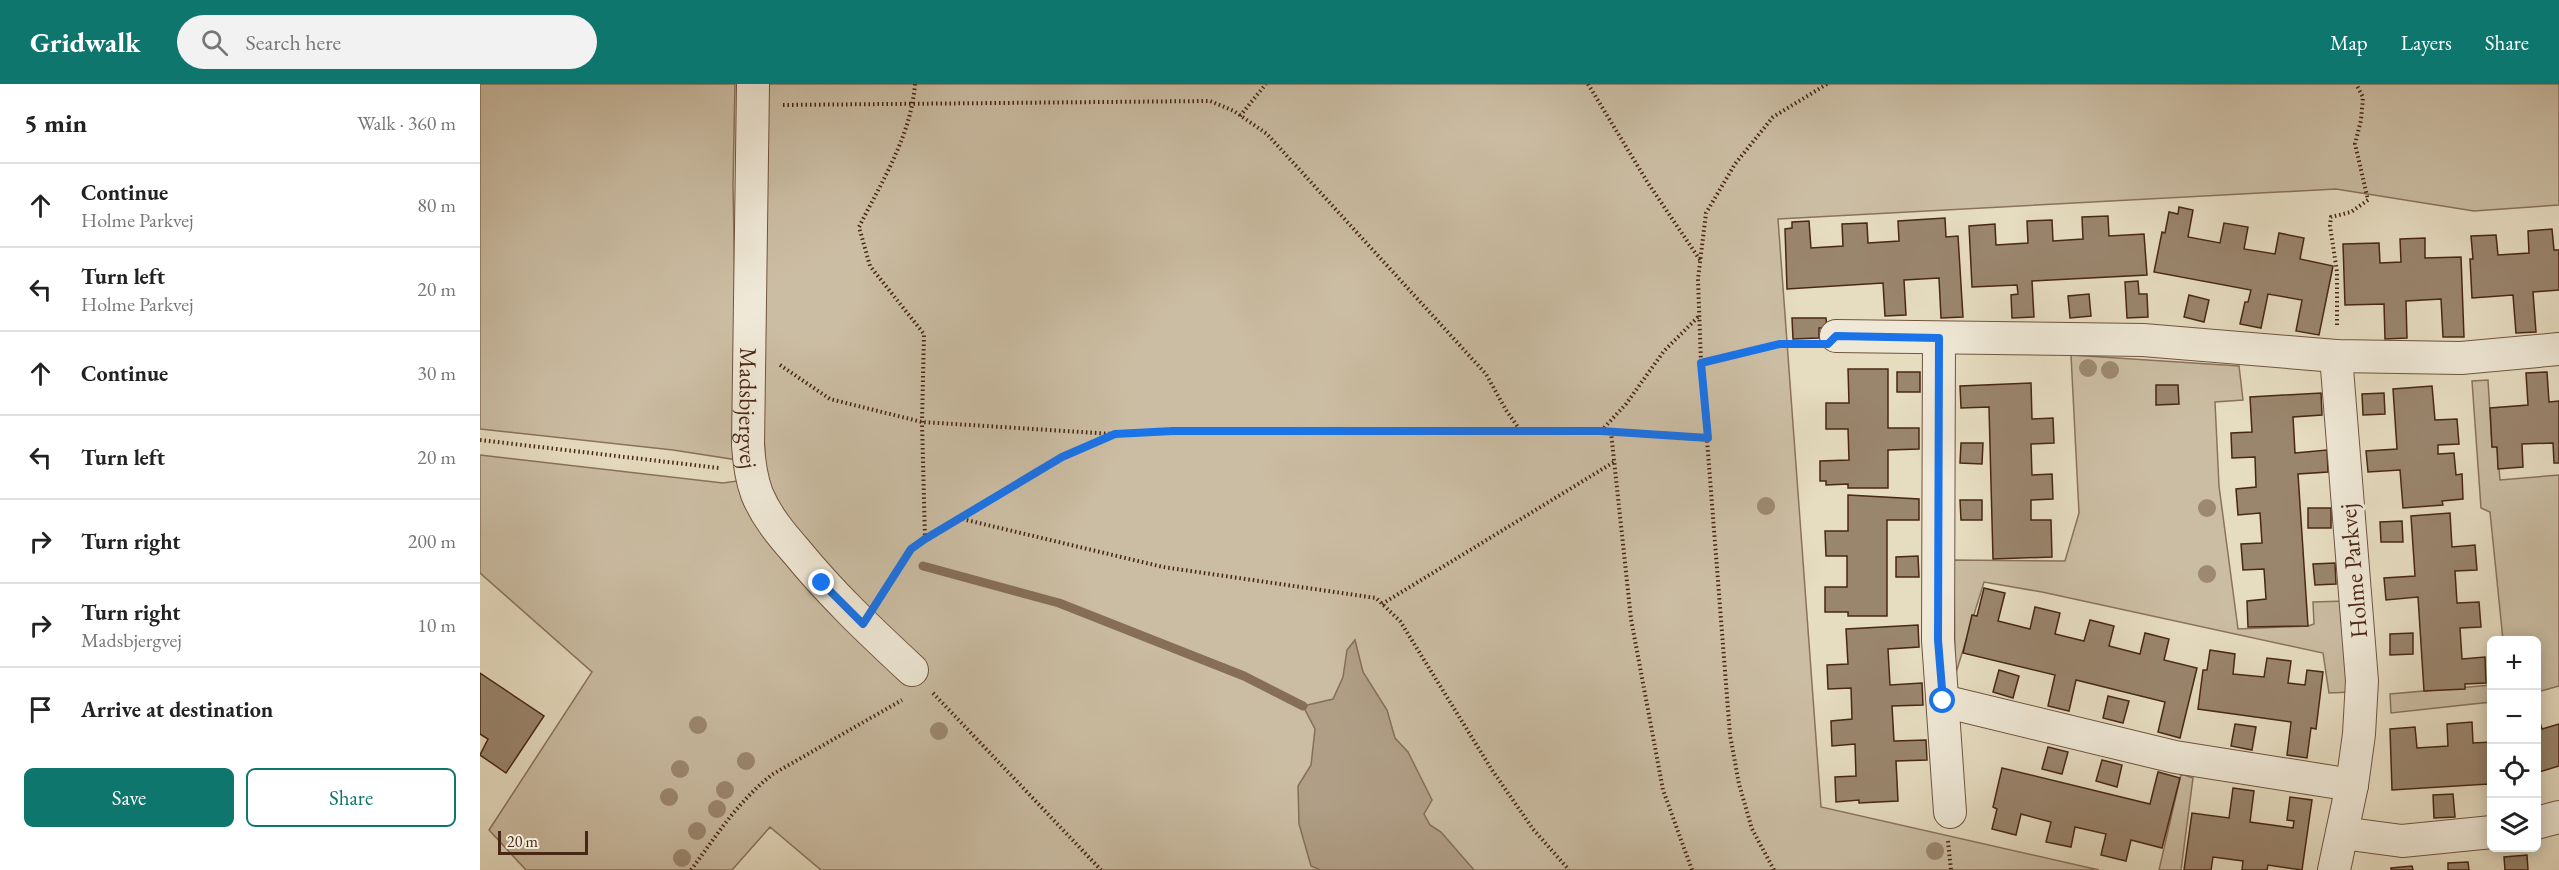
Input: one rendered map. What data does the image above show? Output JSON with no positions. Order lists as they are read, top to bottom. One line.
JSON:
{"streets":{"street":["Madsbjergvej","Holme Parkvej"]},"scale_bar":"20 m","page":{"header":"Gridwalk","search":"Search here","nav":["Map","Layers","Share"],"heading":["5 min","Walk · 360 m"],"list":[["Continue","Holme Parkvej","80 m"],["Turn left","Holme Parkvej","20 m"],["Continue","30 m"],["Turn left","20 m"],["Turn right","200 m"],["Turn right","Madsbjergvej","10 m"],"Arrive at destination"],"map_buttons":["+","−"],"buttons":["Save","Share"],"scale":"20 m"}}
